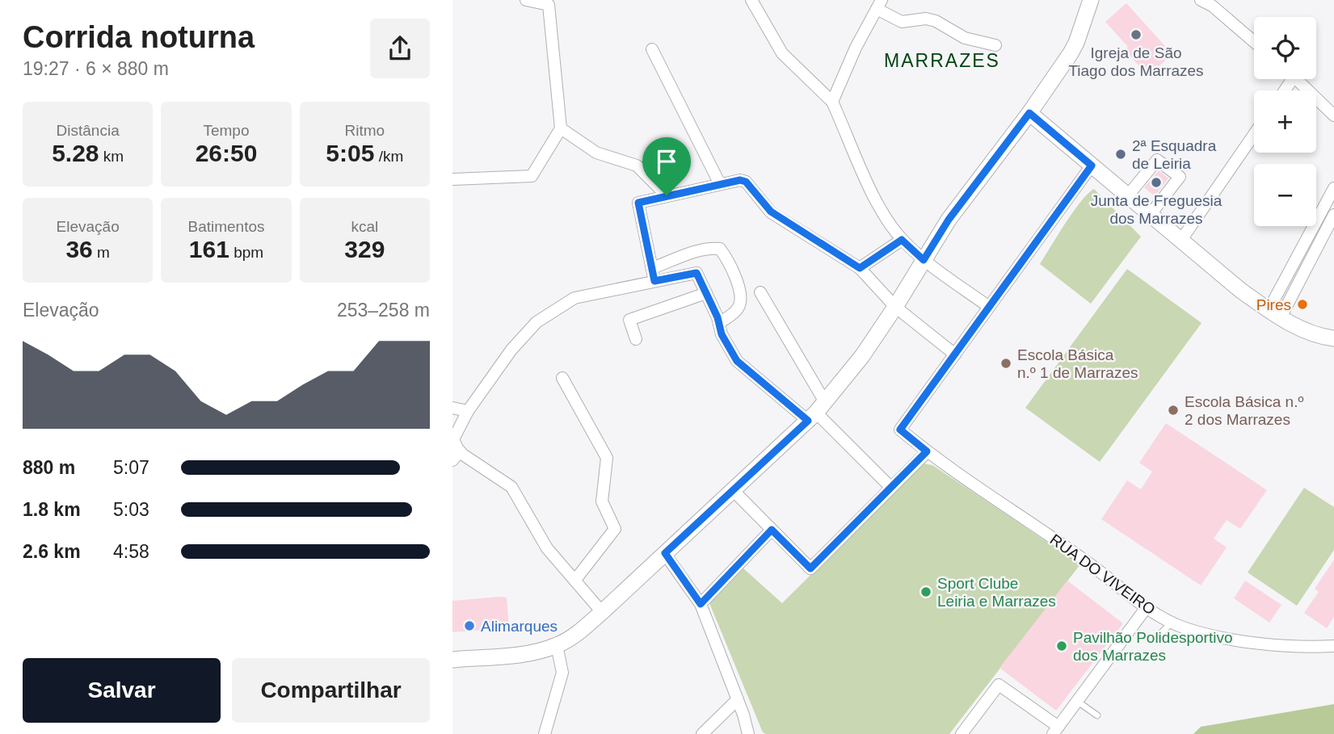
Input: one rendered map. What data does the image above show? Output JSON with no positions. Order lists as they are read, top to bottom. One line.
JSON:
{"streets":{"street":["RUA DO VIVEIRO"]},"districts":["MARRAZES"],"places":["Igreja de São Tiago dos Marrazes","2ª Esquadra de Leiria","Junta de Freguesia dos Marrazes","Pires","Escola Básica n.º 1 de Marrazes","Escola Básica n.º 2 dos Marrazes","Sport Clube Leiria e Marrazes","Alimarques","Pavilhão Polidesportivo dos Marrazes"],"page":{"heading":["Corrida noturna","19:27 · 6 × 880 m"],"map_buttons":["+","−"],"stats":[["Distância","5.28 km"],["Tempo","26:50"],["Ritmo","5:05 /km"],["Elevação","36 m"],["Batimentos","161 bpm"],["kcal","329"]],"chart":["Elevação","253–258 m"],"list":[{"name":"880 m","note":"5:07"},{"name":"1.8 km","note":"5:03"},{"name":"2.6 km","note":"4:58"}],"buttons":["Salvar","Compartilhar"]}}
